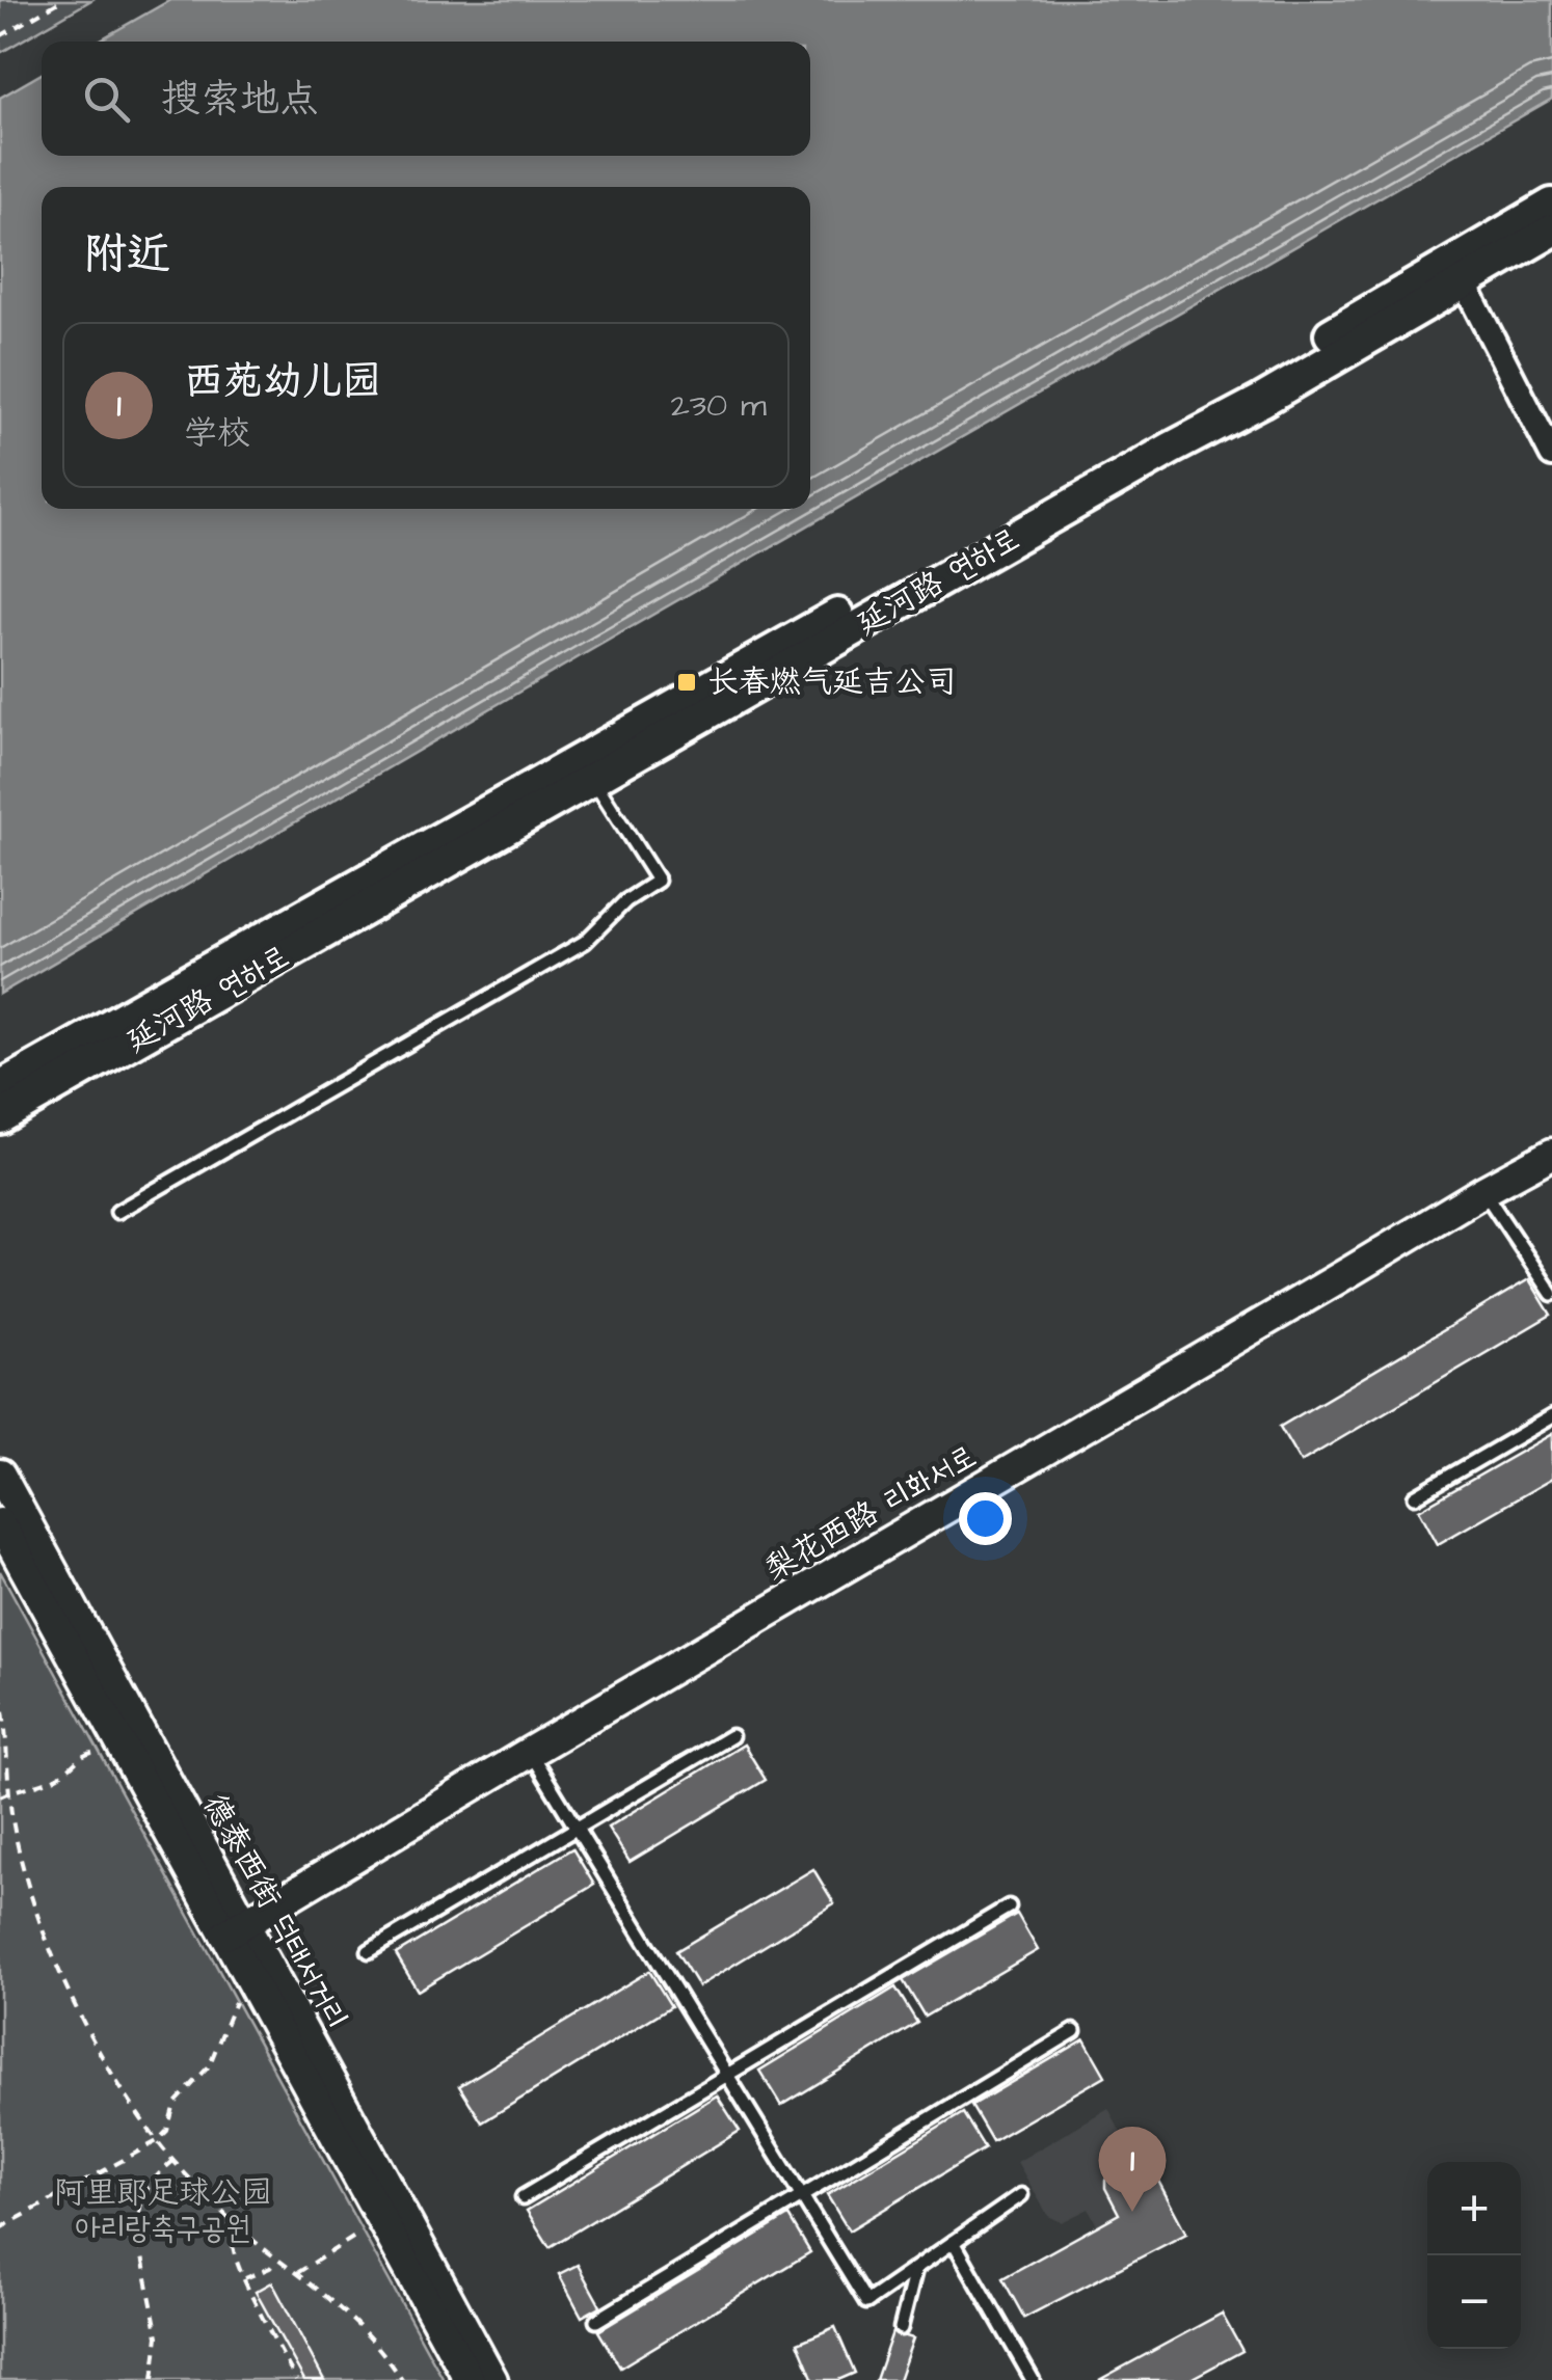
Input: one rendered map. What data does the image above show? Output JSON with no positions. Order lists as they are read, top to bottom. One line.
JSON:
{"streets":{"main road":["延河路 연하로"],"street":["梨花西路 리화서로","德泰西街 덕태서거리"]},"crossings":[["梨花西路 리화서로","德泰西街 덕태서거리"]],"parks":["阿里郎足球公园 아리랑축구공원"],"places":{"transit":["长春燃气延吉公司"]},"page":{"search":"搜索地点","heading":"附近","list":[{"mark":"1","name":"西苑幼儿园","note":"学校","value":"230 m"}],"pins":"1","map_buttons":["+","−"]}}
